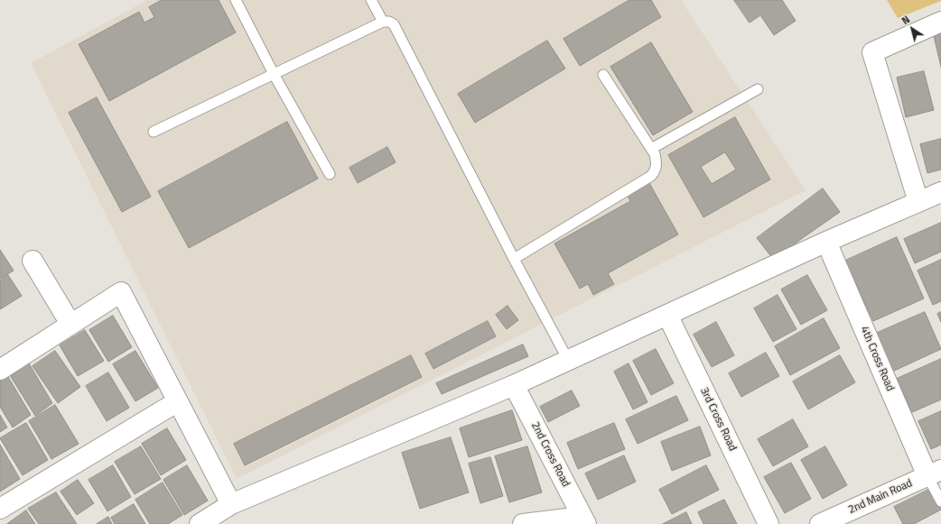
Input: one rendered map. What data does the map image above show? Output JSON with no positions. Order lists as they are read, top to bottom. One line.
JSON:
{"streets":{"street":["4th Cross Road","3rd Cross Road","2nd Cross Road","2nd Main Road"]},"crossings":[["4th Cross Road","2nd Main Road"]],"north":"top left"}
